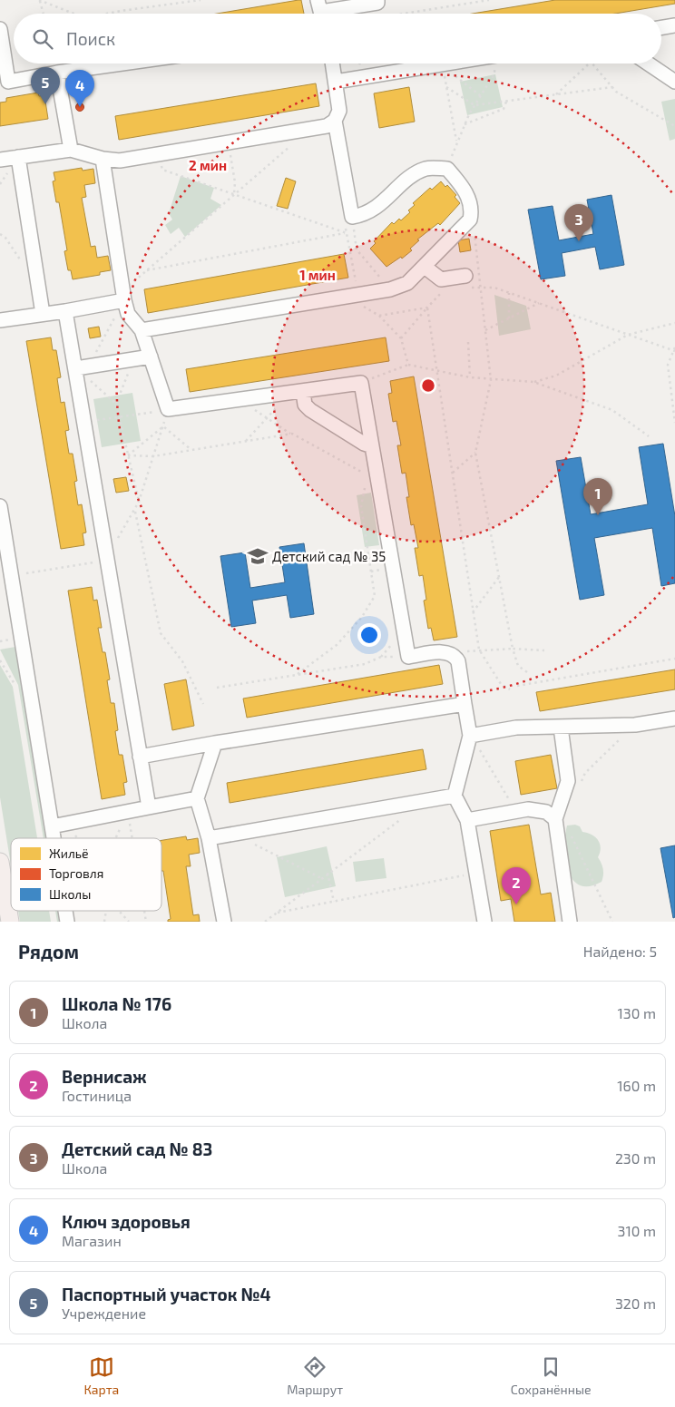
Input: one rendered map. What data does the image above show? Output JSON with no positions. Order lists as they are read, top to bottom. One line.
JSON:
{"places":{"school or university":["Детский сад № 35"]},"legend":["Жильё","Торговля","Школы"],"page":{"search":"Поиск","pins":["5","4","3","1","2"],"heading":["Рядом","Найдено: 5"],"list":[{"mark":"1","name":"Школа № 176","note":"Школа","value":"130 m"},{"mark":"2","name":"Вернисаж","note":"Гостиница","value":"160 m"},{"mark":"3","name":"Детский сад № 83","note":"Школа","value":"230 m"},{"mark":"4","name":"Ключ здоровья","note":"Магазин","value":"310 m"},{"mark":"5","name":"Паспортный участок №4","note":"Учреждение","value":"320 m"}],"nav":["Карта","Маршрут","Сохранённые"]},"rings":["2 мин","1 мин"]}
